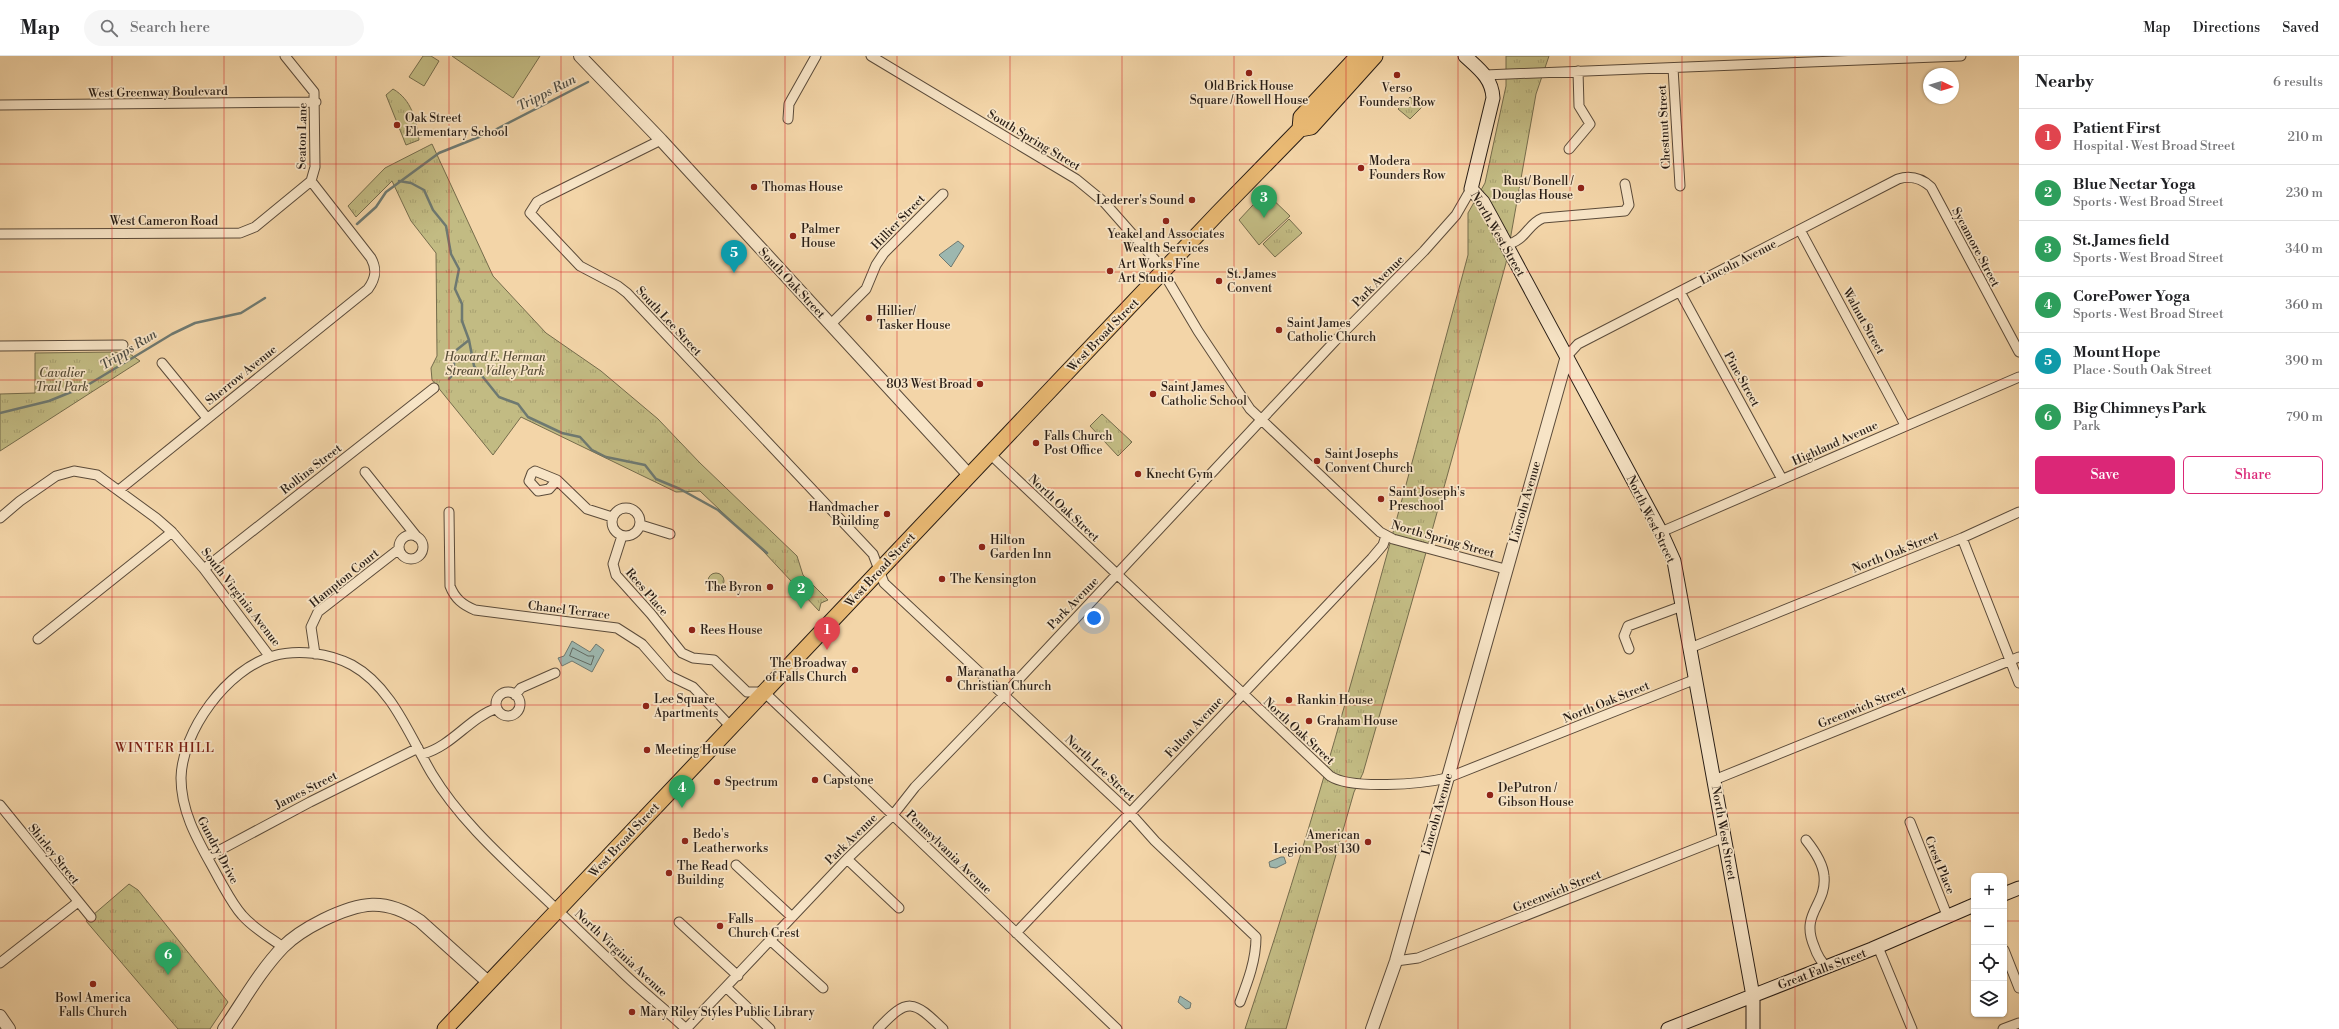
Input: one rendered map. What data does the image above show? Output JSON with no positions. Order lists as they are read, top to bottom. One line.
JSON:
{"streets":{"main road":["North West Street","West Broad Street","Great Falls Street"],"street":["West Greenway Boulevard","Chestnut Street","Seaton Lane","South Spring Street","West Cameron Road","Hillier Street","Sycamore Street","Lincoln Avenue","Park Avenue","South Oak Street","South Lee Street","Walnut Street","Sherrow Avenue","Pine Street","Highland Avenue","Rollins Street","North Oak Street","North Spring Street","Hampton Court","Rees Place","South Virginia Avenue","Chanel Terrace","Greenwich Street","Fulton Avenue","North Lee Street","James Street","Gundry Drive","Pennsylvania Avenue","Shirley Street","Crest Place","North Virginia Avenue"]},"crossings":[["West Greenway Boulevard","Seaton Lane"],["Seaton Lane","West Cameron Road"],["Seaton Lane","Sherrow Avenue"],["South Spring Street","West Broad Street"],["South Spring Street","North Spring Street"],["Hillier Street","South Oak Street"],["North West Street","Lincoln Avenue"],["North West Street","Park Avenue"],["North West Street","Highland Avenue"],["North West Street","North Oak Street"],["North West Street","Greenwich Street"],["North West Street","Great Falls Street"],["Sycamore Street","Lincoln Avenue"],["Lincoln Avenue","Walnut Street"],["Lincoln Avenue","Pine Street"],["Lincoln Avenue","North Oak Street"],["Lincoln Avenue","North Spring Street"],["Lincoln Avenue","Greenwich Street"],["Park Avenue","North Oak Street"],["Park Avenue","North Spring Street"],["Park Avenue","North Lee Street"],["Park Avenue","Pennsylvania Avenue"],["Park Avenue","North Virginia Avenue"],["South Oak Street","South Lee Street"],["South Oak Street","West Broad Street"],["South Lee Street","West Broad Street"],["South Lee Street","North Lee Street"],["Walnut Street","Highland Avenue"],["West Broad Street","North Oak Street"],["West Broad Street","North Spring Street"],["West Broad Street","Rees Place"],["West Broad Street","South Virginia Avenue"],["West Broad Street","Chanel Terrace"],["West Broad Street","North Lee Street"],["West Broad Street","Pennsylvania Avenue"],["West Broad Street","North Virginia Avenue"],["Sherrow Avenue","South Virginia Avenue"],["Pine Street","Highland Avenue"],["Rollins Street","South Virginia Avenue"],["North Oak Street","Fulton Avenue"],["North Spring Street","Fulton Avenue"],["Hampton Court","South Virginia Avenue"],["Rees Place","Pennsylvania Avenue"],["South Virginia Avenue","James Street"],["South Virginia Avenue","Gundry Drive"],["South Virginia Avenue","North Virginia Avenue"],["Fulton Avenue","North Lee Street"],["Fulton Avenue","Pennsylvania Avenue"],["James Street","Gundry Drive"],["Crest Place","Great Falls Street"]],"districts":["WINTER HILL"],"water":["Tripps Run"],"parks":["Howard E. Herman Stream Valley Park","Cavalier Trail Park"],"places":["Old Brick House Square / Rowell House","Verso Founders Row","Oak Street Elementary School","Modera Founders Row","Thomas House","Rust/ Bonell / Douglas House","Lederer's Sound","Yeakel and Associates Wealth Services","Palmer House","Art Works Fine Art Studio","St. James Convent","Hillier/ Tasker House","Saint James Catholic Church","803 West Broad","Saint James Catholic School","Falls Church Post Office","Saint Josephs Convent Church","Knecht Gym","Saint Joseph's Preschool","Handmacher Building","Hilton Garden Inn","The Kensington","The Byron","Rees House","The Broadway of Falls Church","Maranatha Christian Church","Rankin House","Lee Square Apartments","Graham House","Meeting House","Capstone","Spectrum","DePutron / Gibson House","Bedo's Leatherworks","American Legion Post 130","The Read Building","Falls Church Crest","Bowl America Falls Church","Mary Riley Styles Public Library"],"north":"right","page":{"header":"Map","search":"Search here","nav":["Map","Directions","Saved"],"heading":["Nearby","6 results"],"list":[{"mark":"1","name":"Patient First","note":"Hospital · West Broad Street","value":"210 m"},{"mark":"2","name":"Blue Nectar Yoga","note":"Sports · West Broad Street","value":"230 m"},{"mark":"3","name":"St. James field","note":"Sports · West Broad Street","value":"340 m"},{"mark":"4","name":"CorePower Yoga","note":"Sports · West Broad Street","value":"360 m"},{"mark":"5","name":"Mount Hope","note":"Place · South Oak Street","value":"390 m"},{"mark":"6","name":"Big Chimneys Park","note":"Park","value":"790 m"}],"pins":["3","5","2","1","4","6"],"buttons":["Save","Share"],"map_buttons":["+","−"]}}
